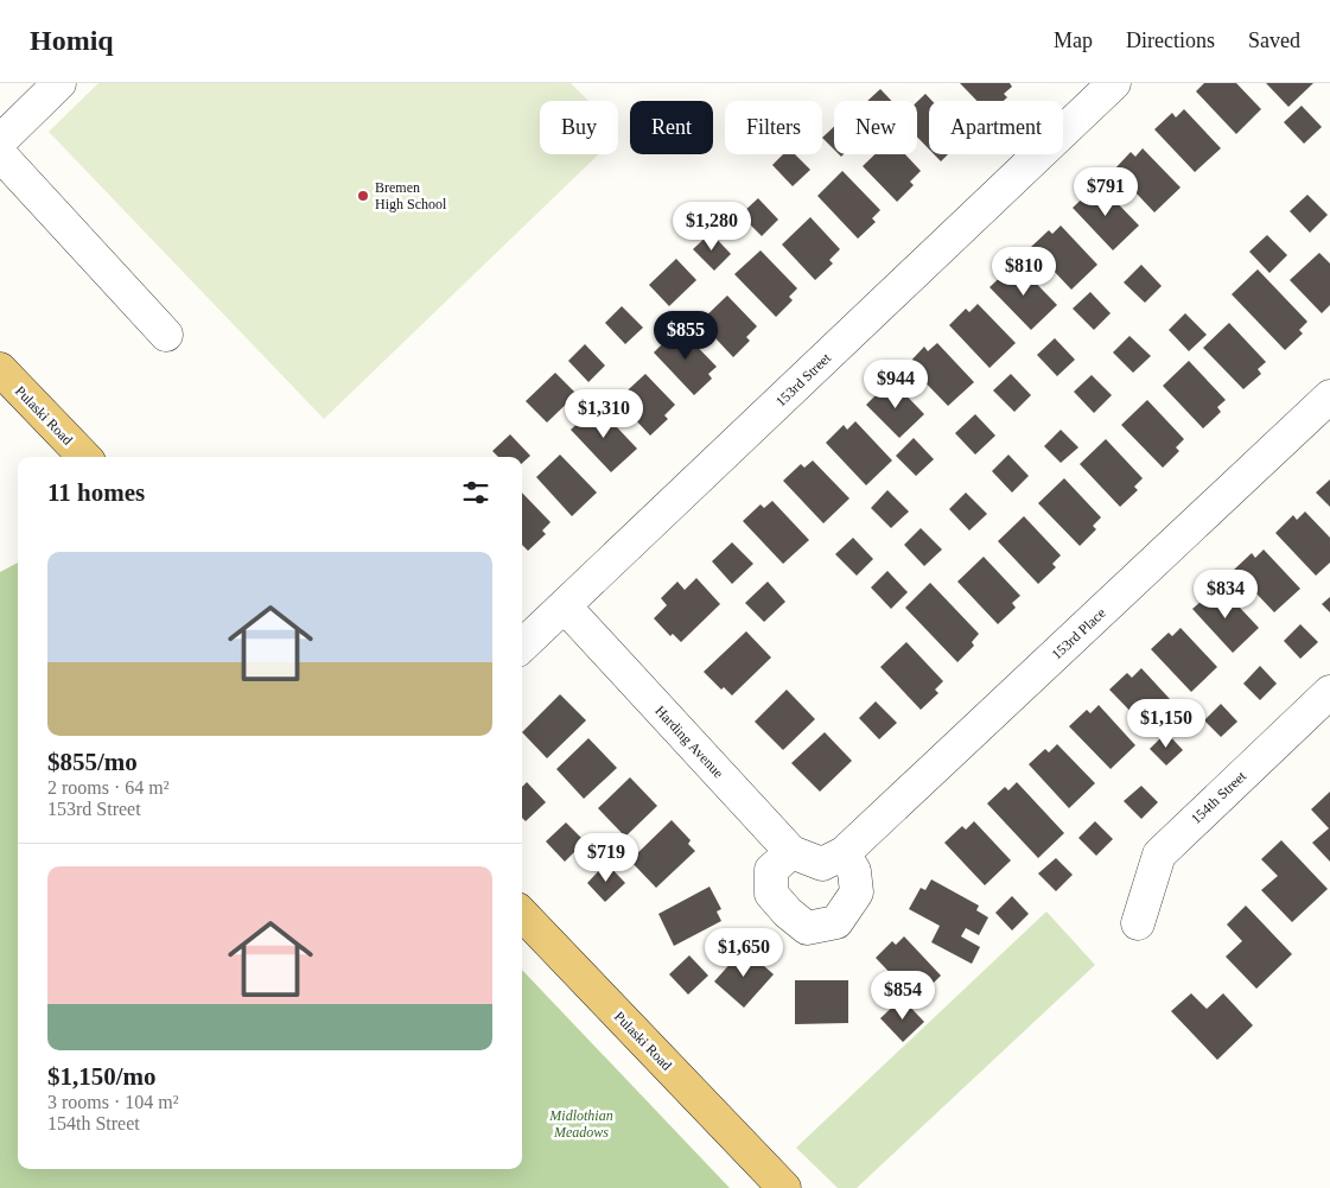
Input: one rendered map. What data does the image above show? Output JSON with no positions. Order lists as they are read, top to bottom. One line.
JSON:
{"streets":{"main road":["Pulaski Road"],"street":["153rd Street","153rd Place","Harding Avenue","154th Street"]},"crossings":[["153rd Street","Harding Avenue"],["153rd Place","Harding Avenue"]],"parks":["Midlothian Meadows"],"places":["Bremen High School"],"page":{"header":"Homiq","nav":["Map","Directions","Saved"],"chip":["Buy","Rent","Filters","New","Apartment"],"price":["$791","$1,280","$810","$855","$944","$1,310","$834","$1,150","$719","$1,650","$854"],"heading":"11 homes","list":[{"name":"$855/mo","note":"2 rooms · 64 m² · 153rd Street"},{"name":"$1,150/mo","note":"3 rooms · 104 m² · 154th Street"}]}}
